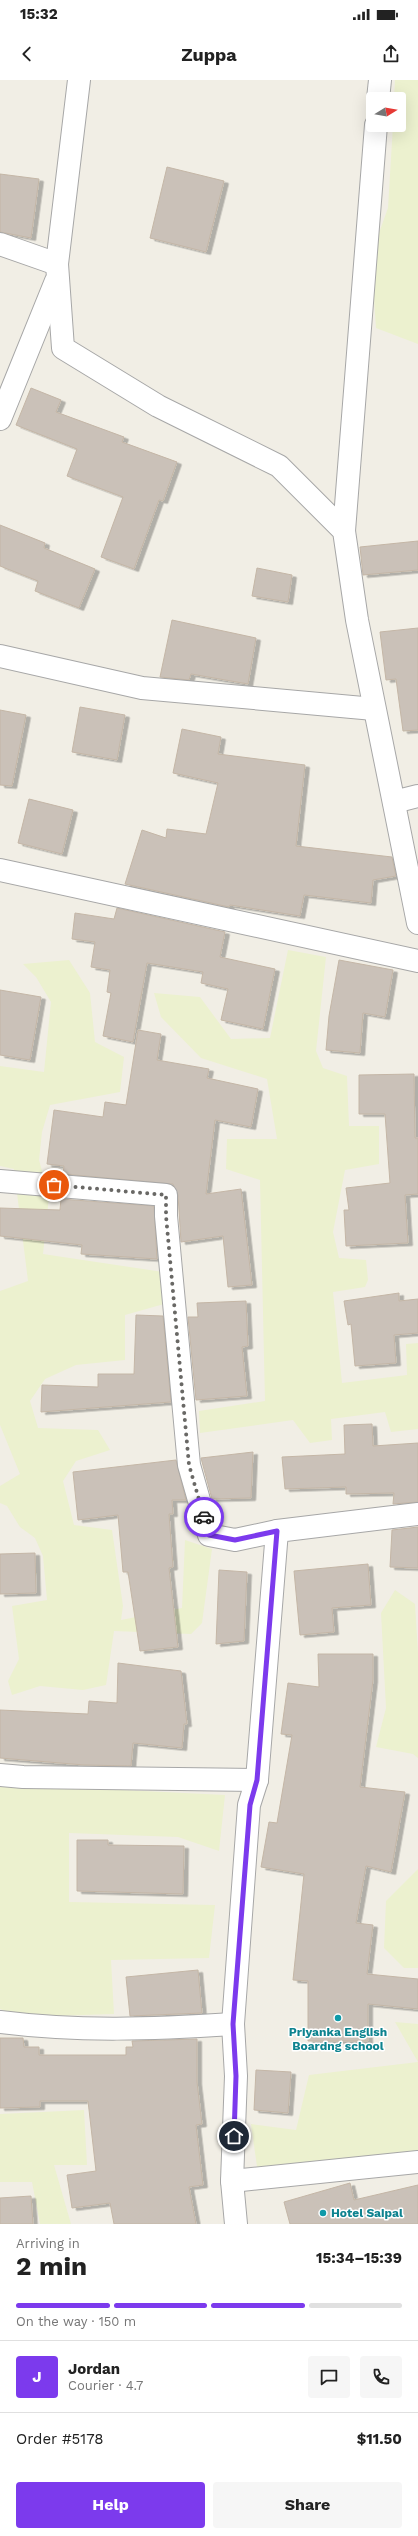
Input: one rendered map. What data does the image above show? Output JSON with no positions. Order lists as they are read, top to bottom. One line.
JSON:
{"places":["Priyanka English Boardng school","Hotel Saipal"],"north":"right","page":{"status":"15:32","header":"Zuppa","heading":["2 min","Arriving in","15:34–15:39"],"panel":["Jordan","Courier · 4.7","Order #5178","$11.50"],"bar":"On the way · 150 m","round":"J","buttons":["Help","Share"]}}
